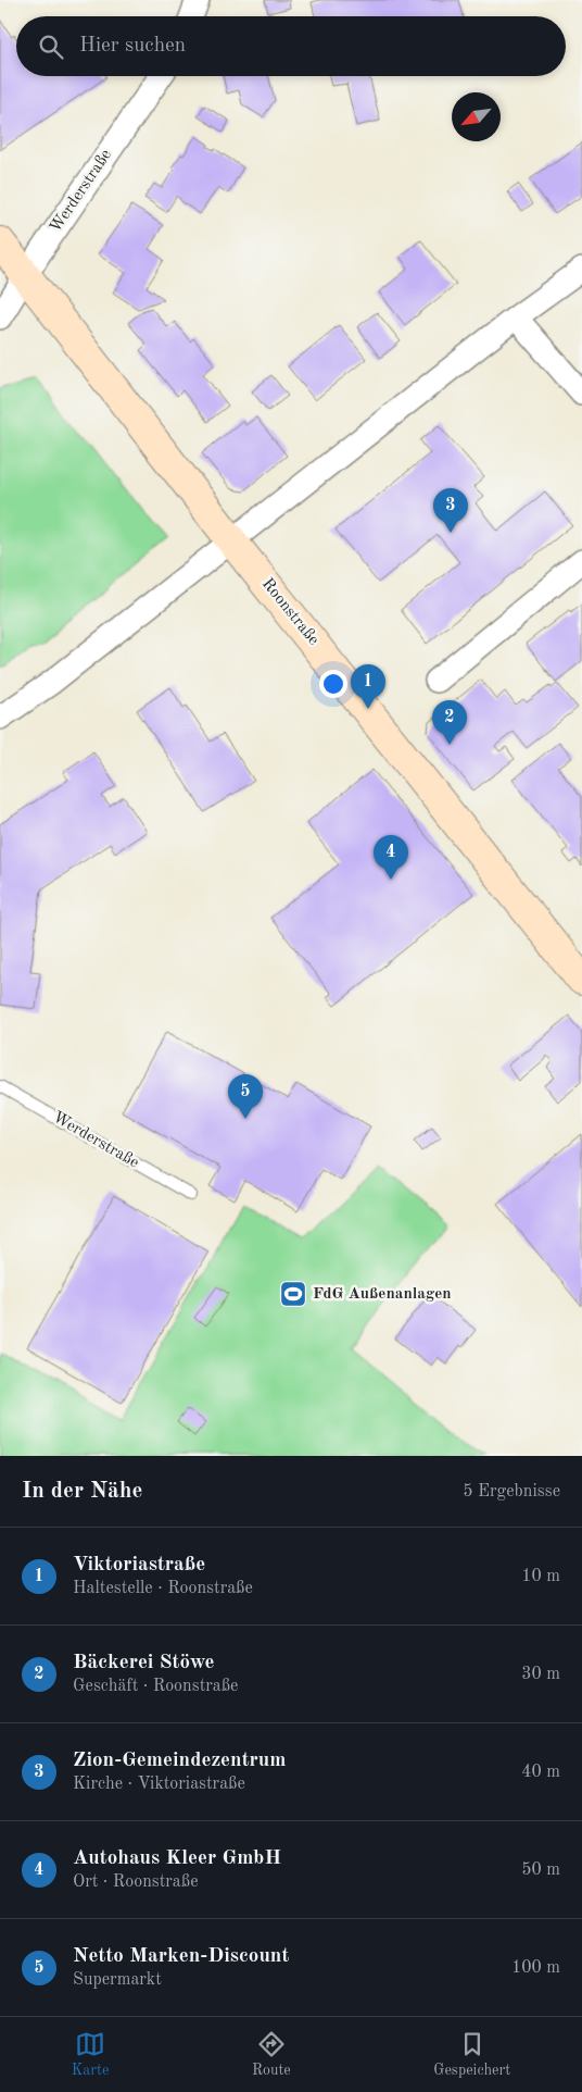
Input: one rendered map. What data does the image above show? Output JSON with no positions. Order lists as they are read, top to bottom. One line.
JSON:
{"streets":{"street":["Werderstraße","Roonstraße"]},"crossings":[["Werderstraße","Roonstraße"]],"places":{"sports":["FdG Außenanlagen"]},"north":"bottom left","page":{"search":"Hier suchen","pins":["3","1","2","4","5"],"heading":["In der Nähe","5 Ergebnisse"],"list":[{"mark":"1","name":"Viktoriastraße","note":"Haltestelle · Roonstraße","value":"10 m"},{"mark":"2","name":"Bäckerei Stöwe","note":"Geschäft · Roonstraße","value":"30 m"},{"mark":"3","name":"Zion-Gemeindezentrum","note":"Kirche · Viktoriastraße","value":"40 m"},{"mark":"4","name":"Autohaus Kleer GmbH","note":"Ort · Roonstraße","value":"50 m"},{"mark":"5","name":"Netto Marken-Discount","note":"Supermarkt","value":"100 m"}],"nav":["Karte","Route","Gespeichert"]}}
